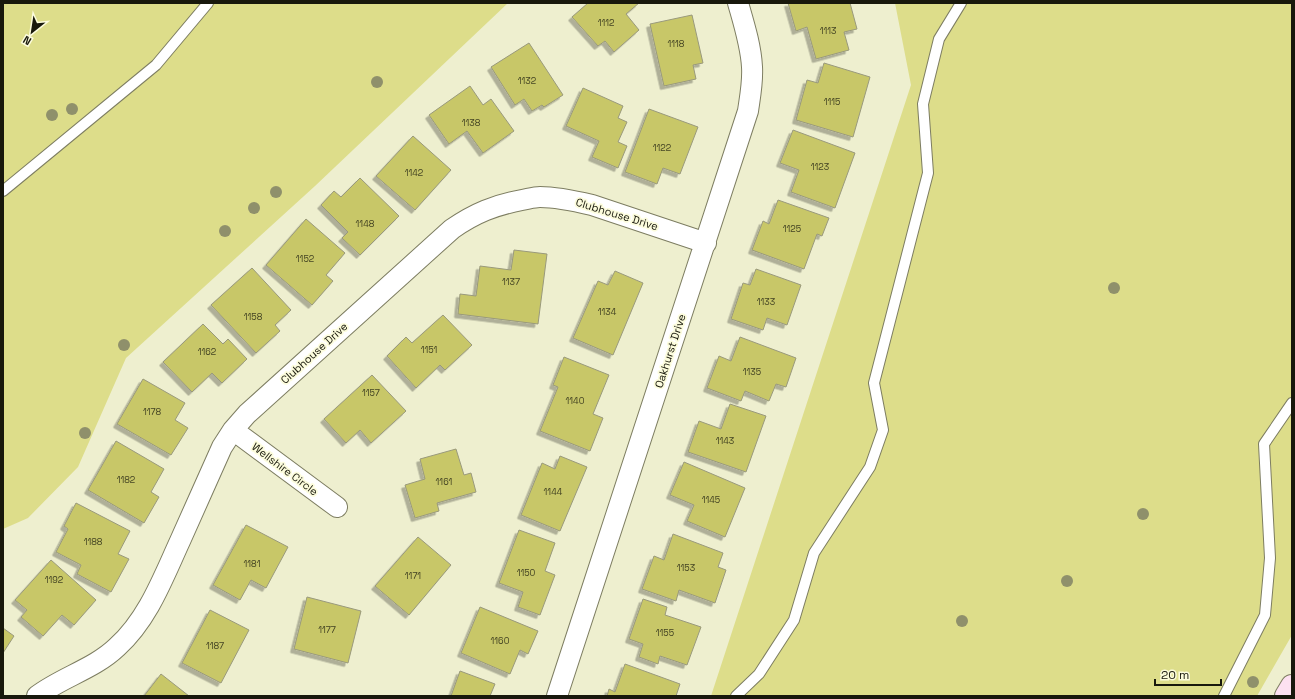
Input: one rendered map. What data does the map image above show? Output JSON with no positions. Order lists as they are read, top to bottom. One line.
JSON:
{"streets":{"street":["Clubhouse Drive","Oakhurst Drive","Wellshire Circle"]},"crossings":[["Clubhouse Drive","Oakhurst Drive"],["Clubhouse Drive","Wellshire Circle"]],"house_numbers":["1112","1113","1118","1132","1115","1138","1122","1123","1142","1148","1125","1152","1137","1133","1134","1158","1151","1162","1135","1157","1140","1178","1143","1182","1161","1144","1145","1188","1181","1153","1150","1171","1192","1177","1155","1160","1187"],"scale_bar":"20 m","north":"bottom left"}
